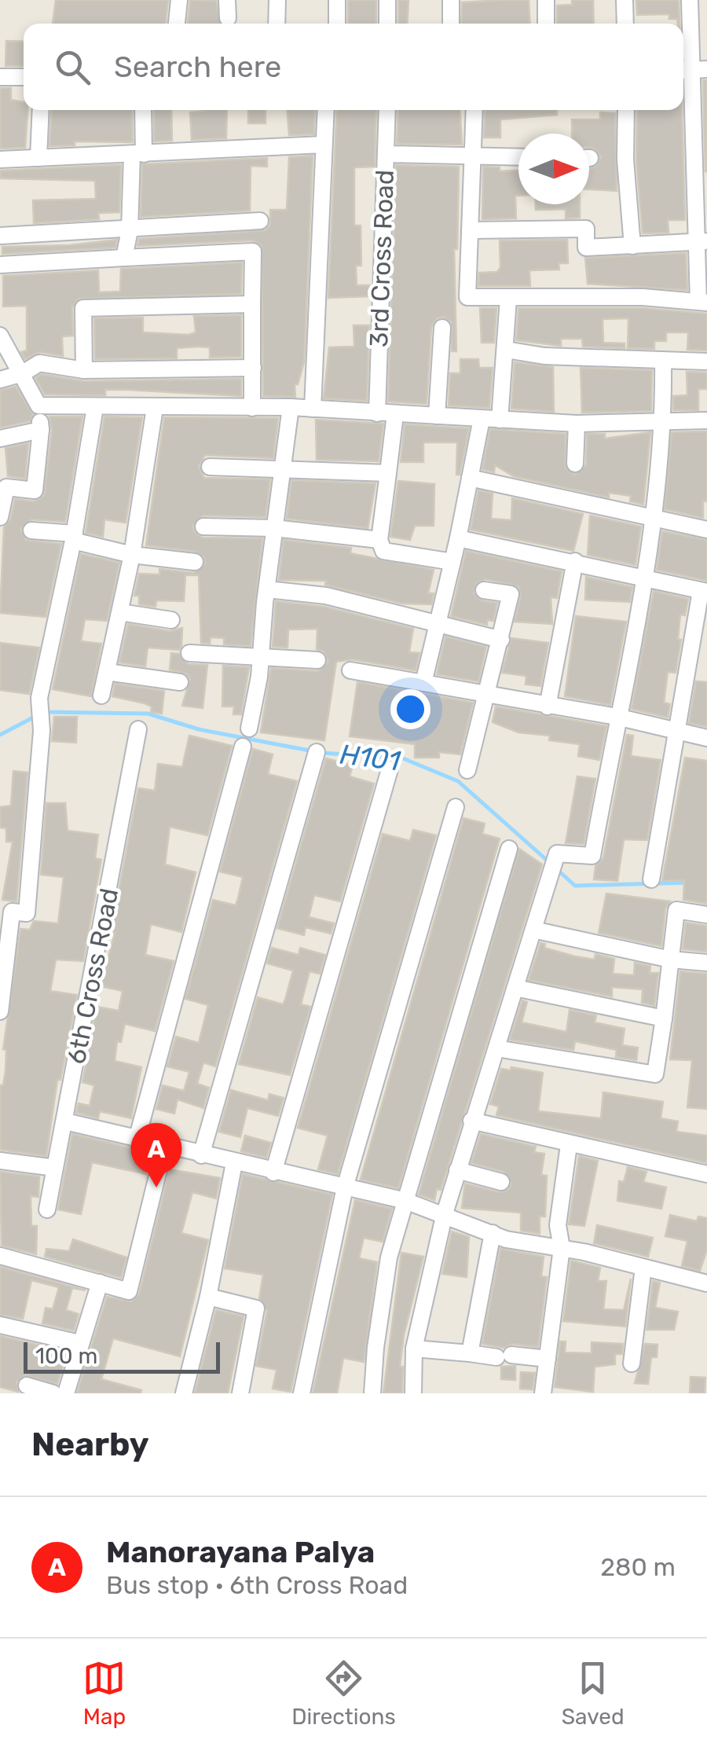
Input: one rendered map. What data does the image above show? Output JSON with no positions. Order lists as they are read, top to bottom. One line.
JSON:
{"streets":{"street":["3rd Cross Road","6th Cross Road"]},"water":["H101"],"scale_bar":"100 m","north":"right","page":{"search":"Search here","pins":"A","scale":"100 m","heading":"Nearby","list":[{"mark":"A","name":"Manorayana Palya","note":"Bus stop · 6th Cross Road","value":"280 m"}],"nav":["Map","Directions","Saved"]}}
